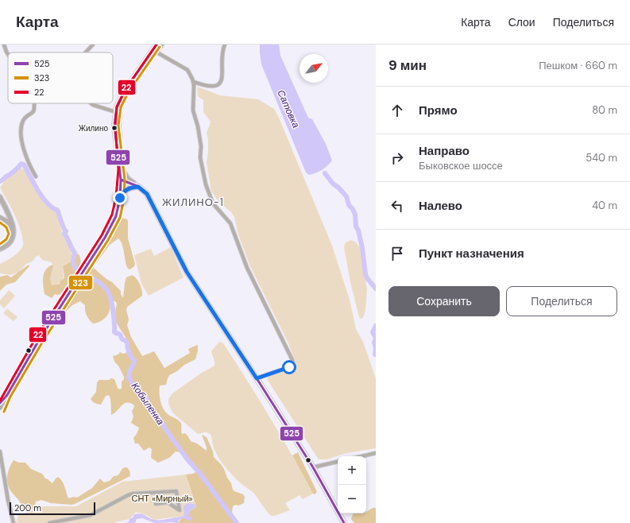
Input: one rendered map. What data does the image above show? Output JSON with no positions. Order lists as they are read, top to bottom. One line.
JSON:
{"districts":["ЖИЛИНО-1"],"water":["Сатовка","Кобыленка"],"parks":["СНТ «Мирный»"],"places":["Жилино"],"lines":["transit line 525","transit line 22","transit line 323"],"legend":["525","323","22"],"scale_bar":"200 m","north":"top right","page":{"header":"Карта","nav":["Карта","Слои","Поделиться"],"heading":["9 мин","Пешком · 660 m"],"list":[["Прямо","80 m"],["Направо","Быковское шоссе","540 m"],["Налево","40 m"],"Пункт назначения"],"buttons":["Сохранить","Поделиться"],"map_buttons":["+","−"],"scale":"200 m"}}
